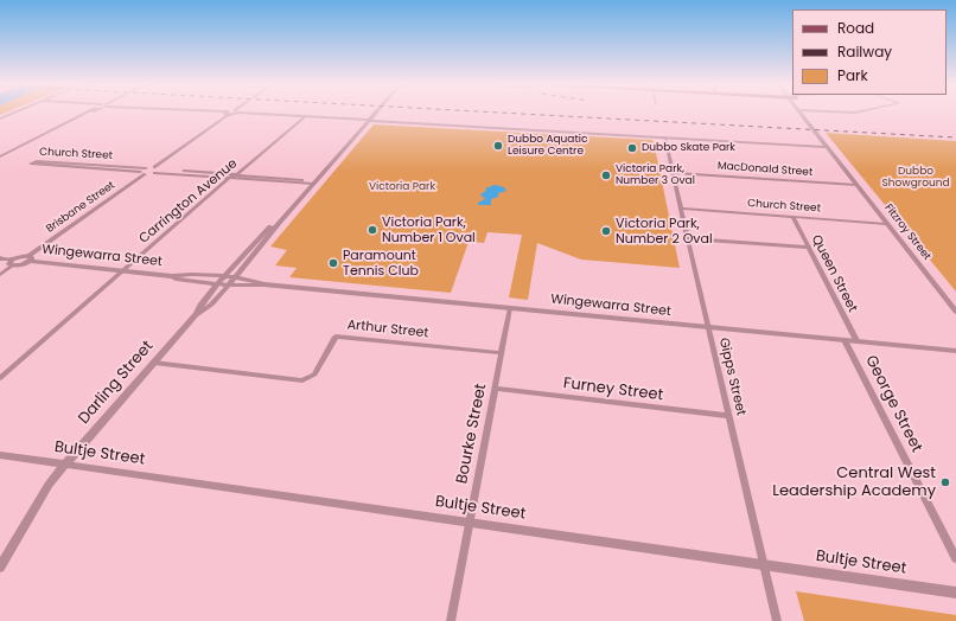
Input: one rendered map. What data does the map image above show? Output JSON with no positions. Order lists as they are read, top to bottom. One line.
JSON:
{"streets":{"street":["Church Street","MacDonald Street","Carrington Avenue","Brisbane Street","Fitzroy Street","Wingewarra Street","Queen Street","Arthur Street","Gipps Street","Darling Street","Furney Street","George Street","Bourke Street","Bultje Street"]},"crossings":[["Church Street","Brisbane Street"],["Church Street","Fitzroy Street"],["Church Street","Queen Street"],["Church Street","Gipps Street"],["MacDonald Street","Fitzroy Street"],["MacDonald Street","Gipps Street"],["Carrington Avenue","Wingewarra Street"],["Brisbane Street","Wingewarra Street"],["Wingewarra Street","Queen Street"],["Wingewarra Street","Gipps Street"],["Wingewarra Street","Darling Street"],["Wingewarra Street","George Street"],["Wingewarra Street","Bourke Street"],["Arthur Street","Darling Street"],["Arthur Street","Bourke Street"],["Gipps Street","Furney Street"],["Gipps Street","Bultje Street"],["Darling Street","Bultje Street"],["Furney Street","Bourke Street"],["Bourke Street","Bultje Street"]],"parks":["Dubbo Showground","Victoria Park"],"places":["Dubbo Aquatic Leisure Centre","Dubbo Skate Park","Victoria Park, Number 3 Oval","Victoria Park, Number 1 Oval","Victoria Park, Number 2 Oval","Paramount Tennis Club","Central West Leadership Academy"],"legend":["Road","Railway","Park"]}
